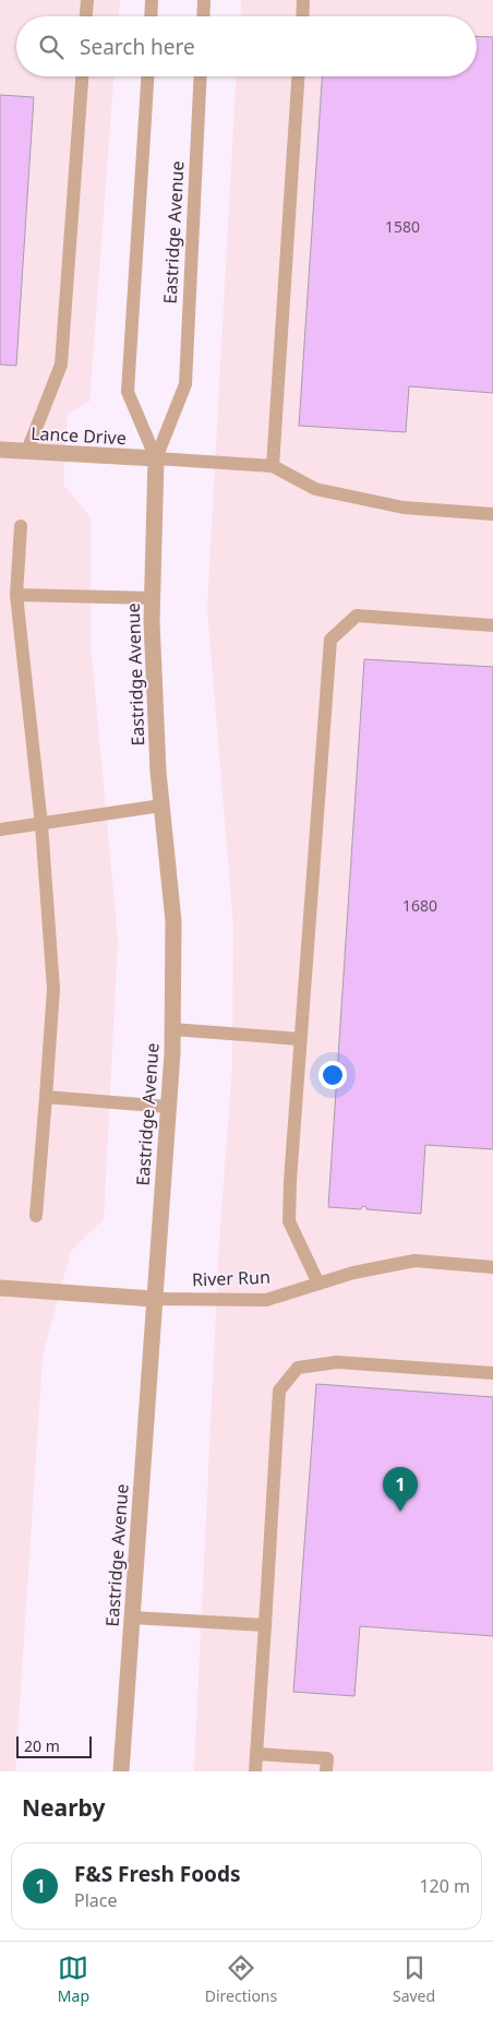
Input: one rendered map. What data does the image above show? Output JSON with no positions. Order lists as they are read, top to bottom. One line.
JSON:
{"streets":{"street":["Eastridge Avenue","Lance Drive","River Run"]},"crossings":[["Eastridge Avenue","Lance Drive"],["Eastridge Avenue","River Run"]],"house_numbers":["1580","1680"],"scale_bar":"20 m","page":{"search":"Search here","pins":"1","scale":"20 m","heading":"Nearby","list":[{"mark":"1","name":"F&S Fresh Foods","note":"Place","value":"120 m"}],"nav":["Map","Directions","Saved"]}}
